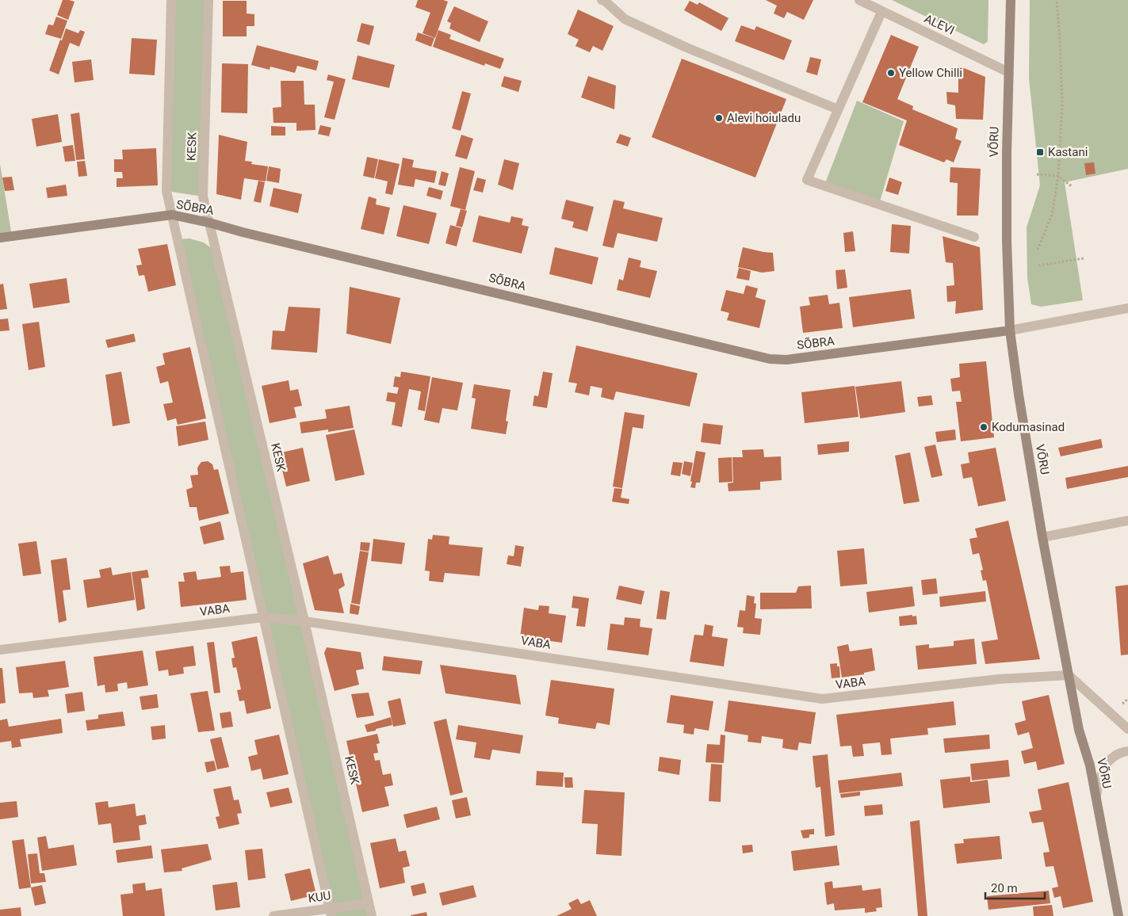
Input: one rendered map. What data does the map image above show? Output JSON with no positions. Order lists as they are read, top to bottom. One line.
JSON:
{"streets":{"street":["ALEVI","VÕRU","KESK","SÕBRA","VABA","KUU"]},"crossings":[["ALEVI","VÕRU"],["VÕRU","SÕBRA"],["VÕRU","VABA"],["KESK","SÕBRA"],["KESK","VABA"],["KESK","KUU"]],"places":{"other":["Yellow Chilli","Alevi hoiuladu","Kodumasinad"],"transit":["Kastani"]},"scale_bar":"20 m"}
